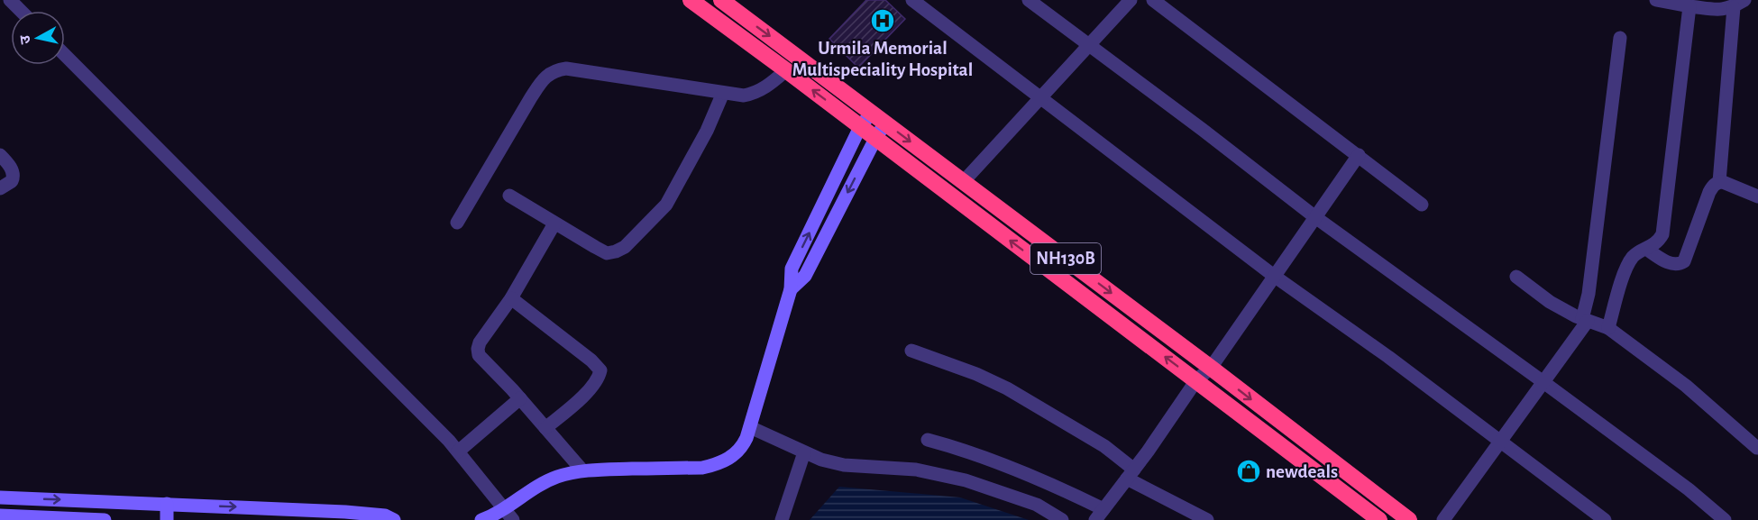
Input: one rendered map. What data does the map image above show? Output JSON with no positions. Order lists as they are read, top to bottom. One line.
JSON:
{"streets":{"highway":["NH130B"]},"places":{"hospital":["Urmila Memorial Multispeciality Hospital"],"shop":["newdeals"]},"north":"left"}
